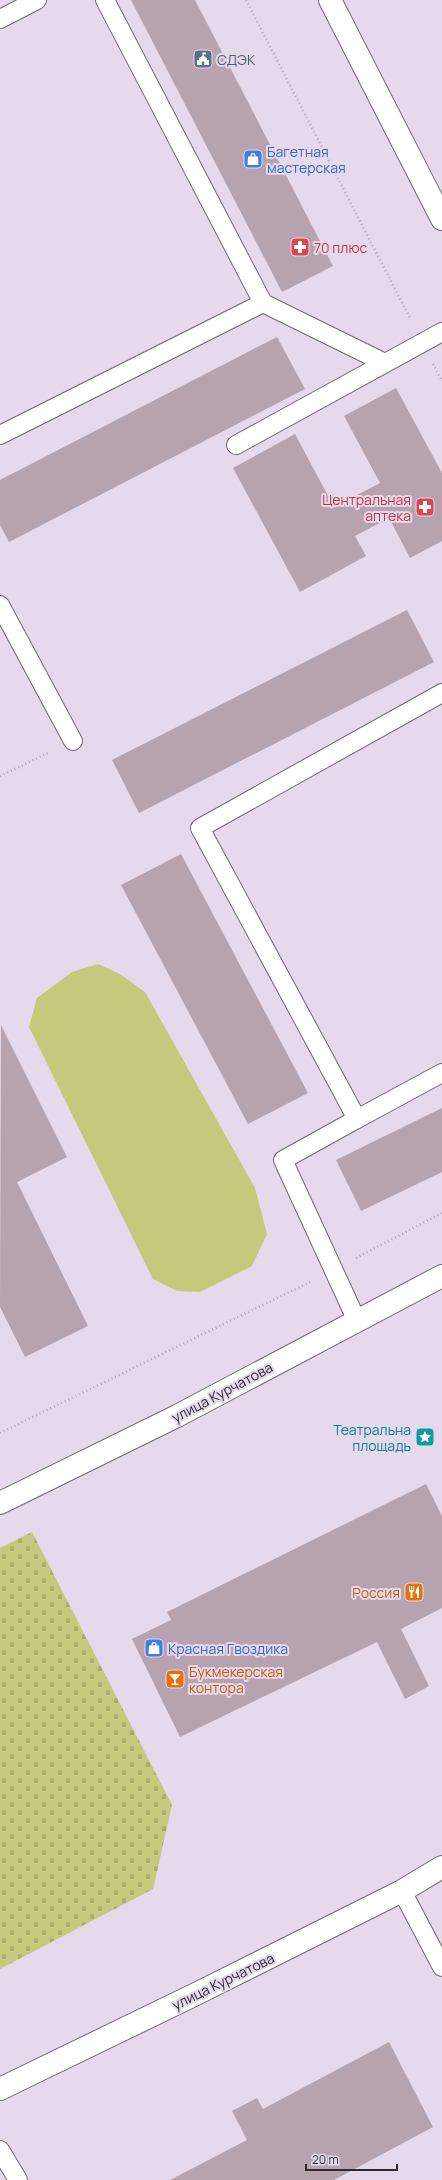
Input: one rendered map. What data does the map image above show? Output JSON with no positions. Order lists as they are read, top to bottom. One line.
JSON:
{"streets":{"street":["улица Курчатова"]},"places":{"public building":["СДЭК"],"shop":["Багетная мастерская","Красная Гвоздика"],"pharmacy":["70 плюс","Центральная аптека"],"place":["Театральна площадь"],"restaurant":["Россия"],"bar":["Букмекерская контора"]},"scale_bar":"20 m"}
